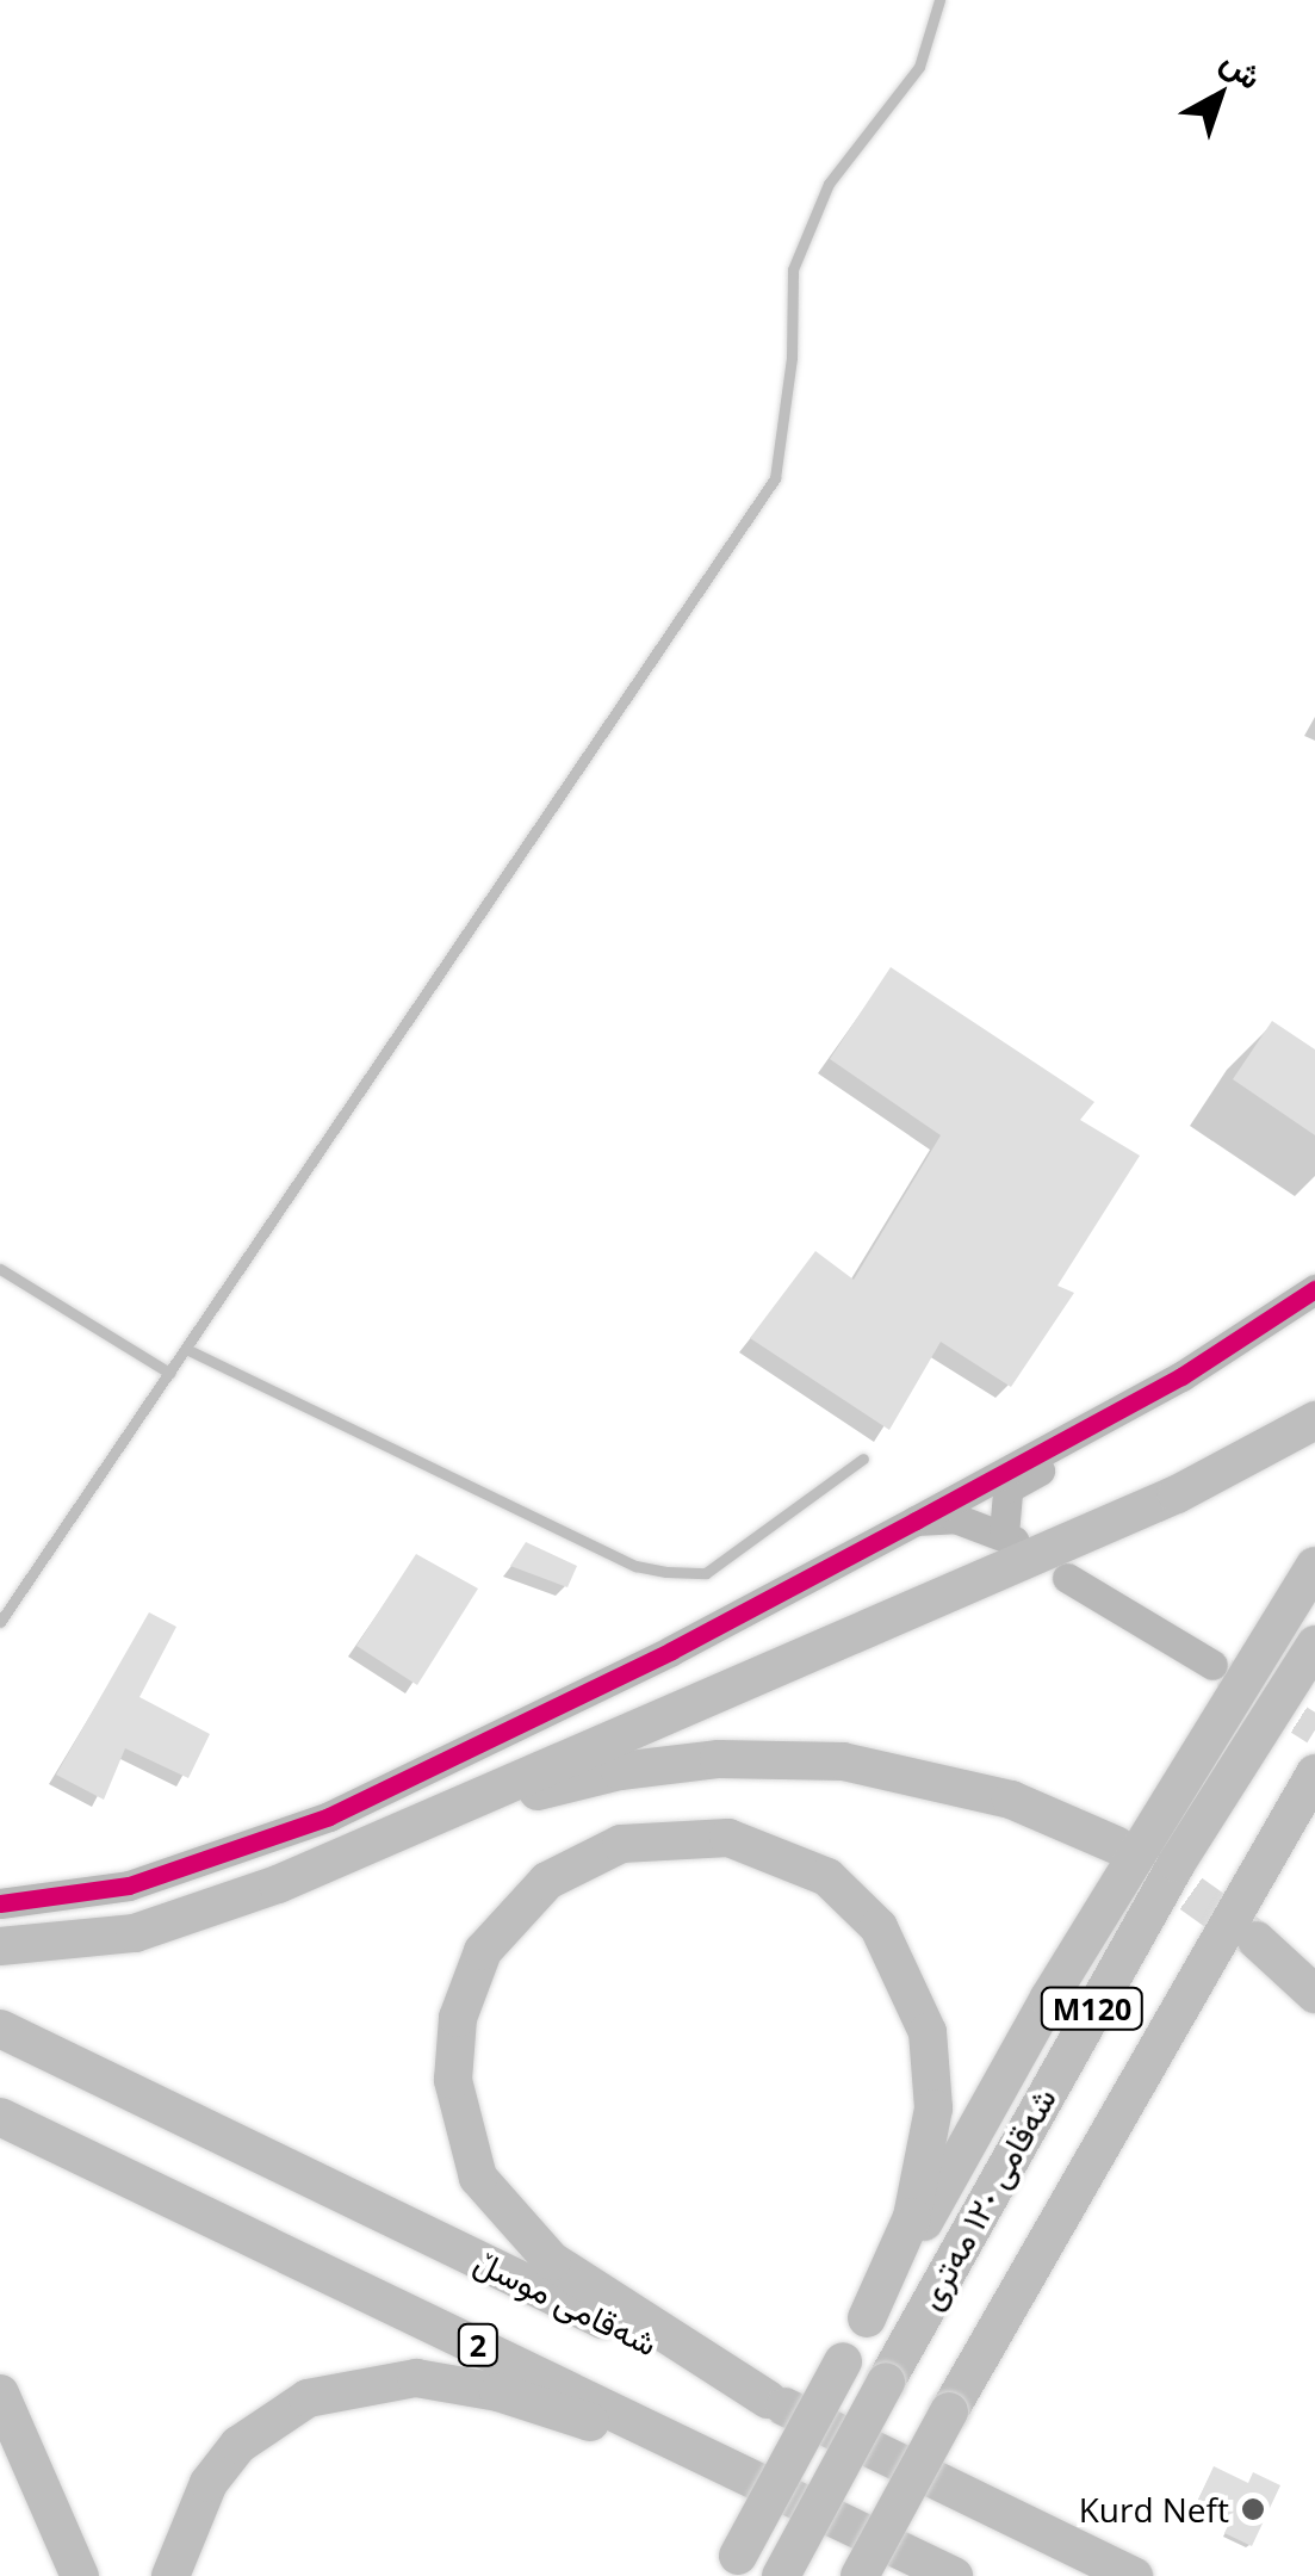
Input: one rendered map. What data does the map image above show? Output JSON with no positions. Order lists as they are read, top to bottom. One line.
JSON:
{"streets":{"highway":["M120","شەقامی ١٢٠ مەتری","شەقامی موسڵ","2"]},"places":["Kurd Neft"],"north":"top right"}
